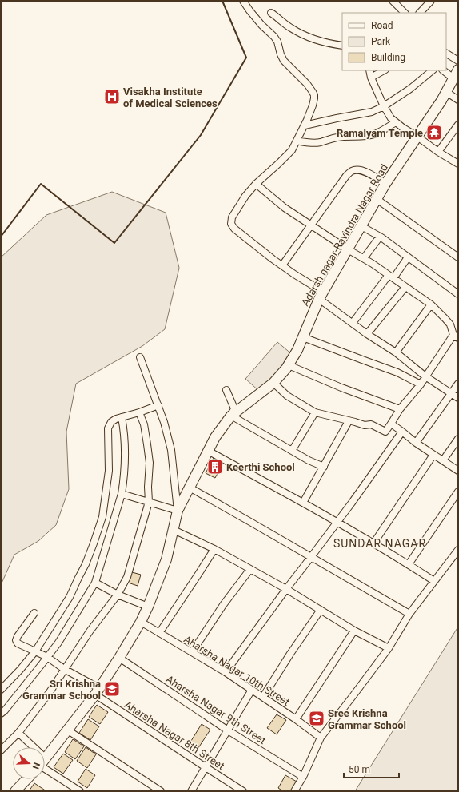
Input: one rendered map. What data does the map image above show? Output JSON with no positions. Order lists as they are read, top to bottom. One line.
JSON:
{"streets":{"street":["Adarsh nagar-Ravindra Nagar Road","Aharsha Nagar 10th Street","Aharsha Nagar 9th Street","Aharsha Nagar 8th Street"]},"crossings":[["Adarsh nagar-Ravindra Nagar Road","Aharsha Nagar 10th Street"],["Adarsh nagar-Ravindra Nagar Road","Aharsha Nagar 9th Street"],["Adarsh nagar-Ravindra Nagar Road","Aharsha Nagar 8th Street"]],"districts":["SUNDAR NAGAR"],"places":{"hospital":["Visakha Institute of Medical Sciences"],"temple":["Ramalyam Temple"],"building":["Keerthi School"],"school or university":["Sri Krishna Grammar School","Sree Krishna Grammar School"]},"legend":["Road","Park","Building"],"scale_bar":"50 m","north":"right"}
